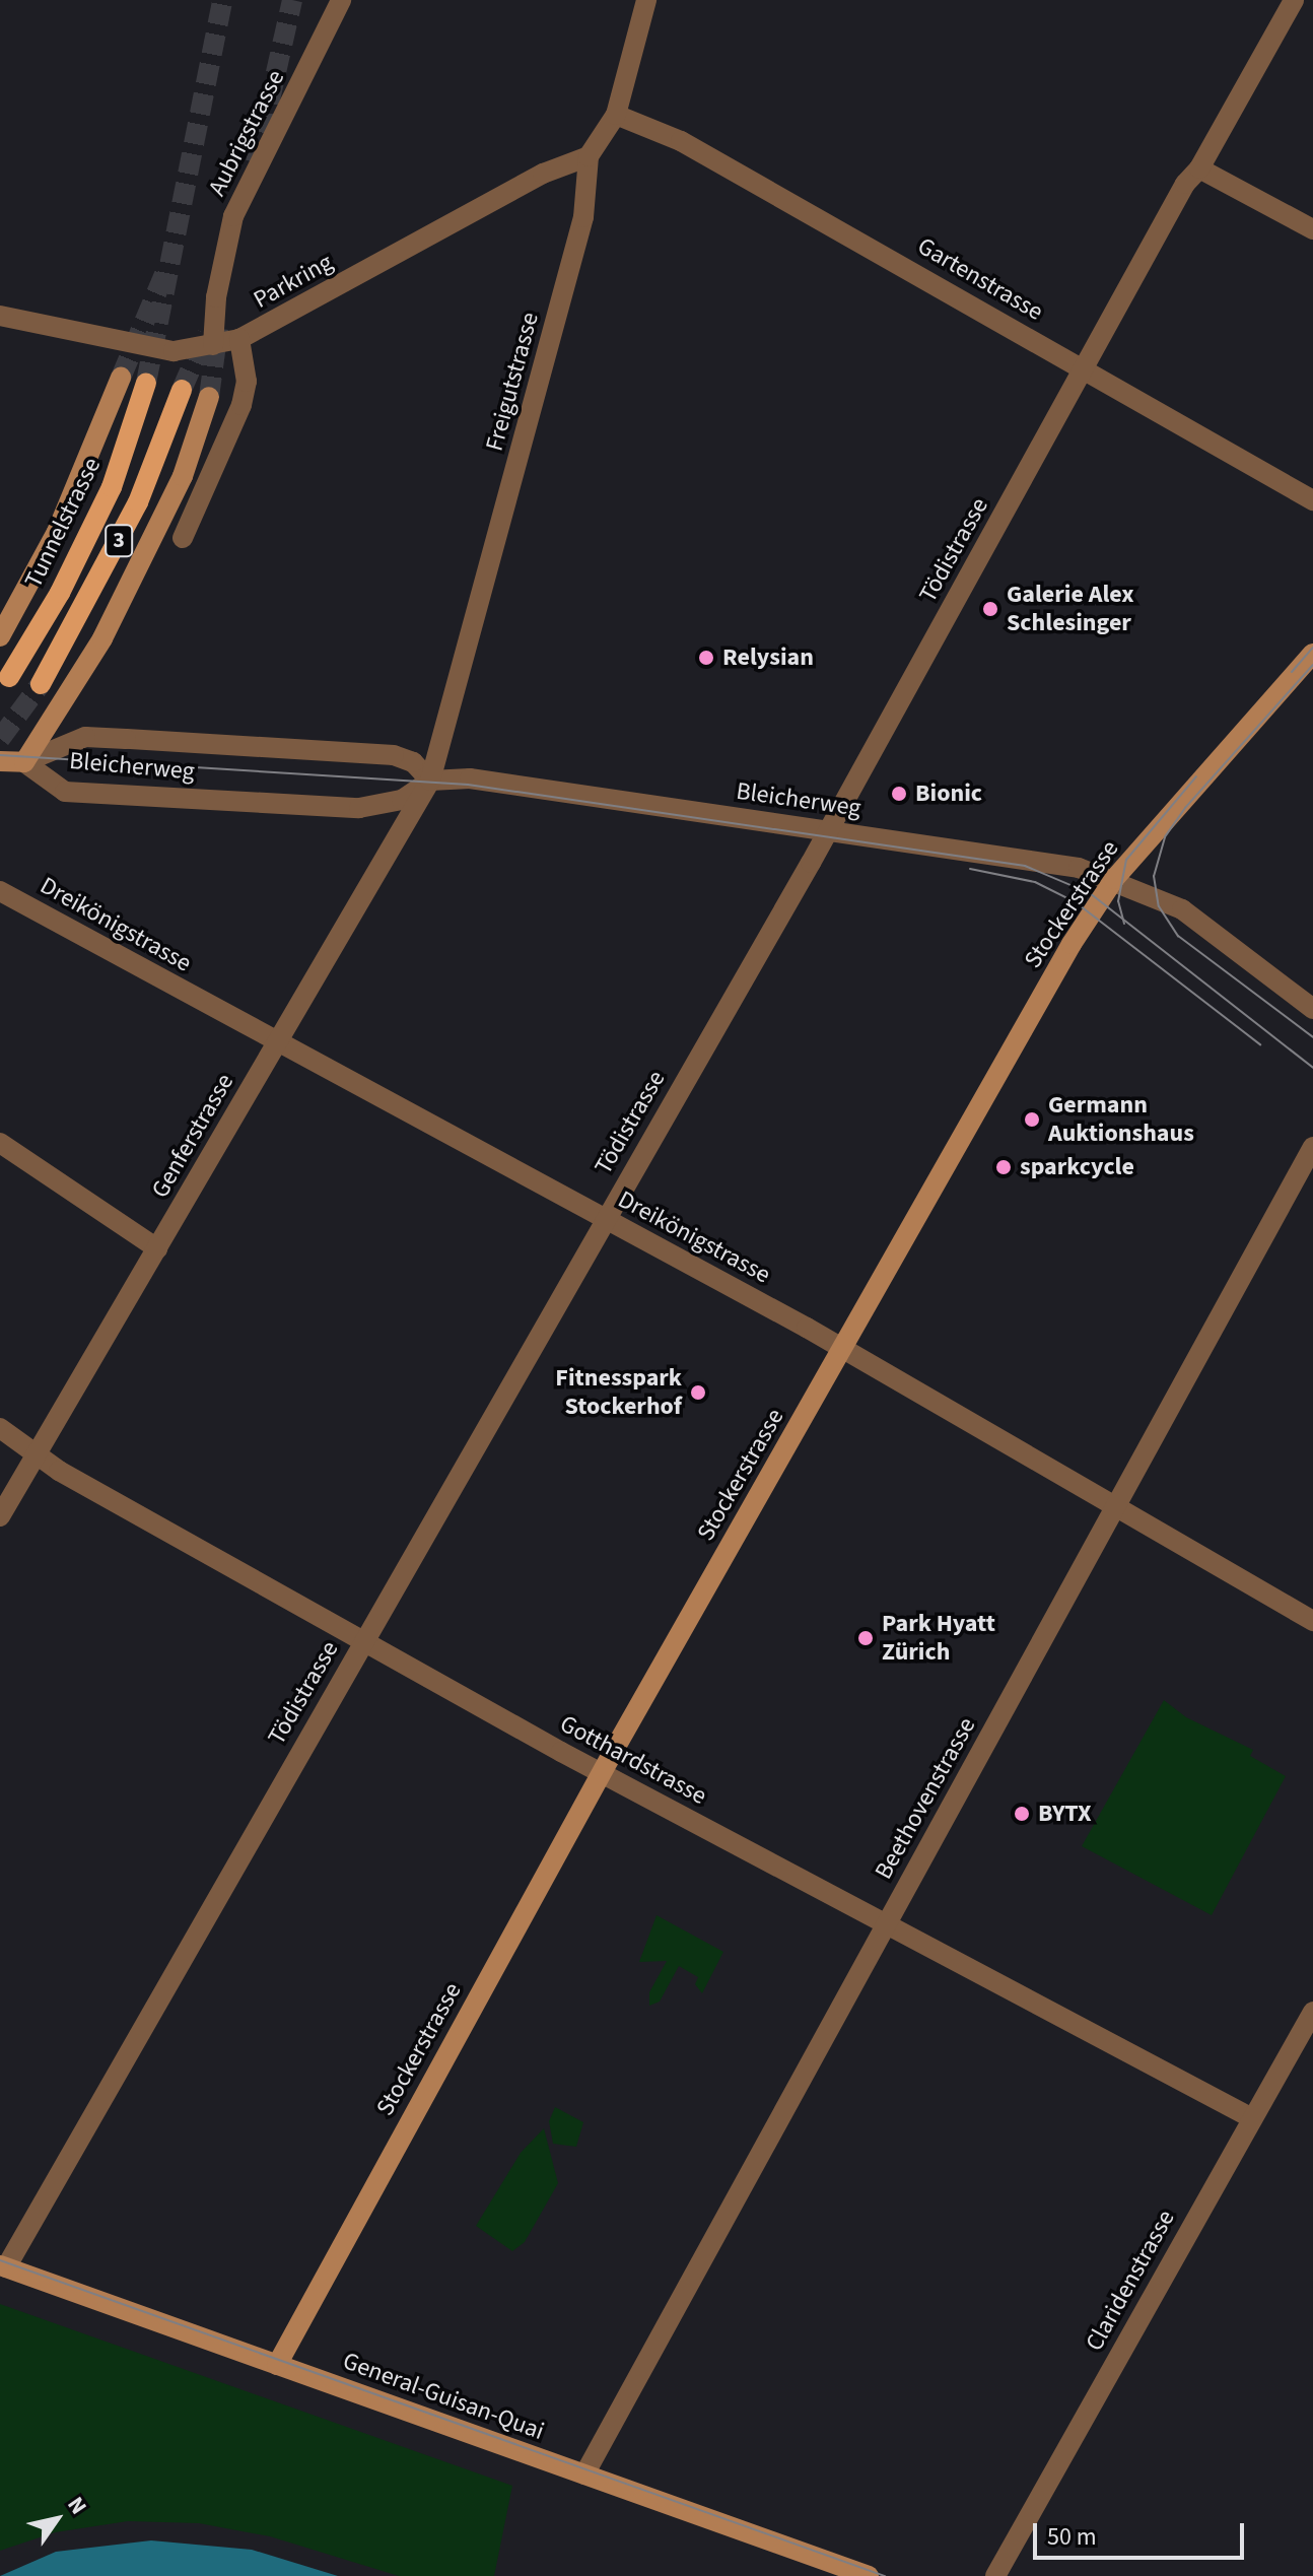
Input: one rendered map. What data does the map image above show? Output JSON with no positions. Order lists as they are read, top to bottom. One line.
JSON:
{"streets":{"main road":["Tunnelstrasse","3"],"street":["Aubrigstrasse","Gartenstrasse","Parkring","Freigutstrasse","Tödistrasse","Bleicherweg","Stockerstrasse","Dreikönigstrasse","Genferstrasse","Gotthardstrasse","Beethovenstrasse","Claridenstrasse","General-Guisan-Quai"]},"crossings":[["Aubrigstrasse","Parkring"],["Gartenstrasse","Freigutstrasse"],["Gartenstrasse","Tödistrasse"],["Parkring","Freigutstrasse"],["Freigutstrasse","Bleicherweg"],["Freigutstrasse","Genferstrasse"],["Tödistrasse","Bleicherweg"],["Tödistrasse","Dreikönigstrasse"],["Tödistrasse","Gotthardstrasse"],["Tödistrasse","General-Guisan-Quai"],["Bleicherweg","Stockerstrasse"],["Bleicherweg","Genferstrasse"],["Stockerstrasse","Dreikönigstrasse"],["Stockerstrasse","Gotthardstrasse"],["Stockerstrasse","General-Guisan-Quai"],["Dreikönigstrasse","Genferstrasse"],["Dreikönigstrasse","Beethovenstrasse"],["Genferstrasse","Gotthardstrasse"],["Gotthardstrasse","Beethovenstrasse"],["Gotthardstrasse","Claridenstrasse"],["Beethovenstrasse","General-Guisan-Quai"]],"places":["Galerie Alex Schlesinger","Relysian","Bionic","Germann Auktionshaus","sparkcycle","Fitnesspark Stockerhof","Park Hyatt Zürich","BYTX"],"scale_bar":"50 m","north":"top right"}
